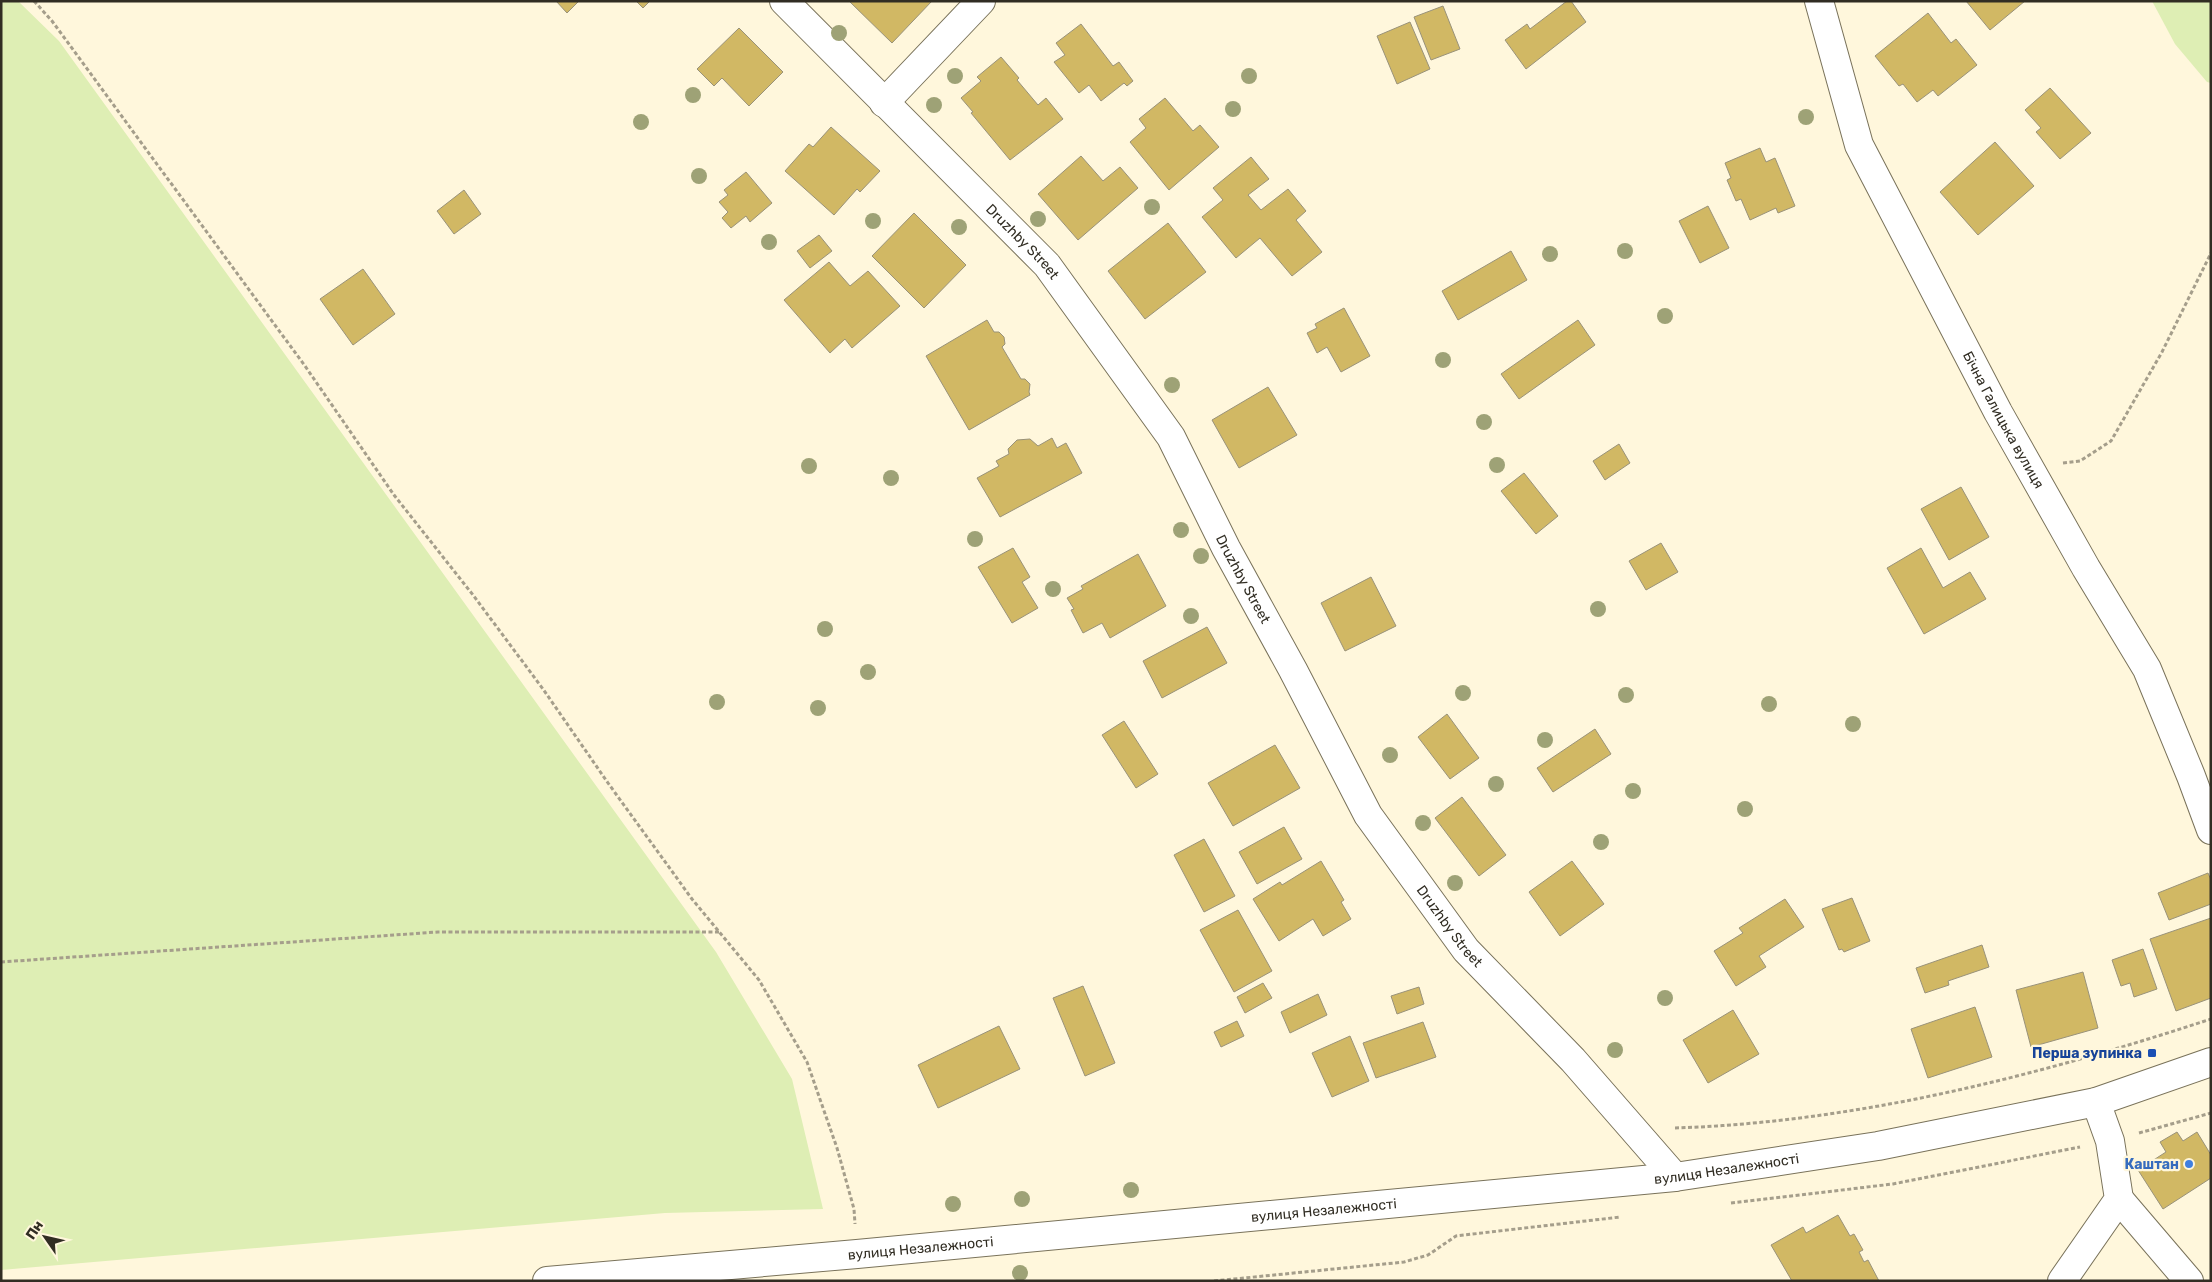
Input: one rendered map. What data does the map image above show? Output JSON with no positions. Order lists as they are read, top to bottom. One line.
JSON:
{"streets":{"street":["Druzhby Street","Бічна Галицька вулиця","вулиця Незалежності"]},"crossings":[["Druzhby Street","вулиця Незалежності"]],"places":{"transit":["Перша зупинка"],"other":["Каштан"]},"north":"top left"}
